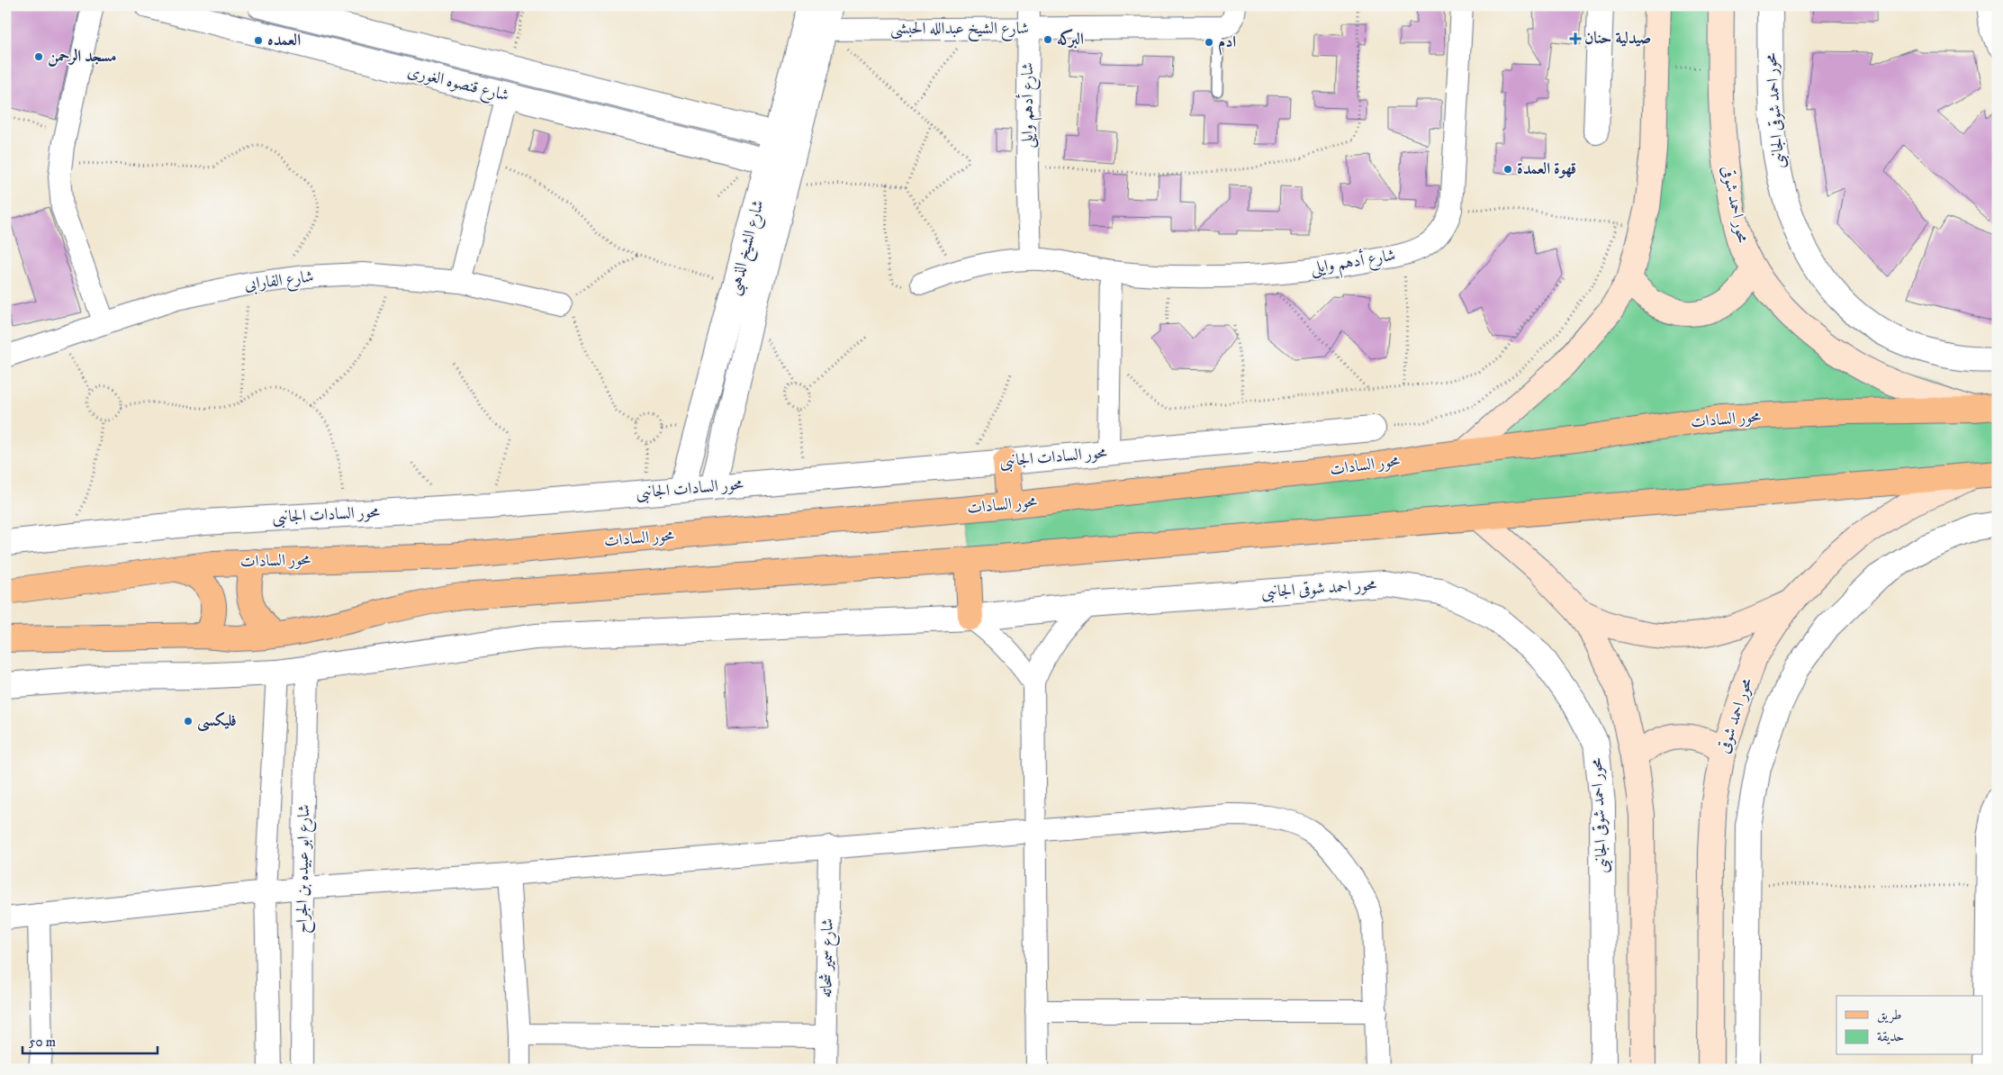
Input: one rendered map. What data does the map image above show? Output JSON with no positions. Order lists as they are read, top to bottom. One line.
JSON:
{"streets":{"main road":["محور احمد شوقى","محور السادات"],"street":["شارع الشيخ عبدالله الحبشى","شارع قنصوه الغورى","شارع أدهم وايلى","محور احمد شوقى الجانبى","شارع الشيخ الذهبى","شارع الفارابى","محور السادات الجانبى","شارع ابو عبيده بن الجراح","شارع سمير شحاته"]},"crossings":[["شارع الشيخ عبدالله الحبشى","شارع أدهم وايلى"],["شارع الشيخ عبدالله الحبشى","شارع الشيخ الذهبى"],["شارع قنصوه الغورى","شارع الشيخ الذهبى"],["محور احمد شوقى","محور السادات"],["شارع الشيخ الذهبى","محور السادات الجانبى"]],"places":{"health":["صيدلية حنان"],"other":["البركه","العمده","ادم","مسجد الرحمن","قهوة العمدة","فليكسى"]},"legend":["طريق","حديقة"],"scale_bar":"50 m"}
